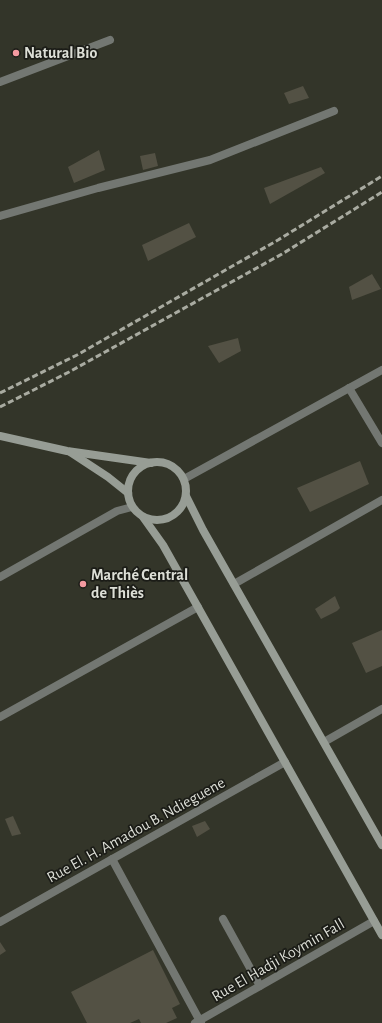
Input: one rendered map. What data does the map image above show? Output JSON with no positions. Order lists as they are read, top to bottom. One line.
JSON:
{"streets":{"street":["Rue El. H. Amadou B. Ndieguene","Rue El Hadji Koymin Fall"]},"places":["Natural Bio","Marché Central de Thiès"]}
